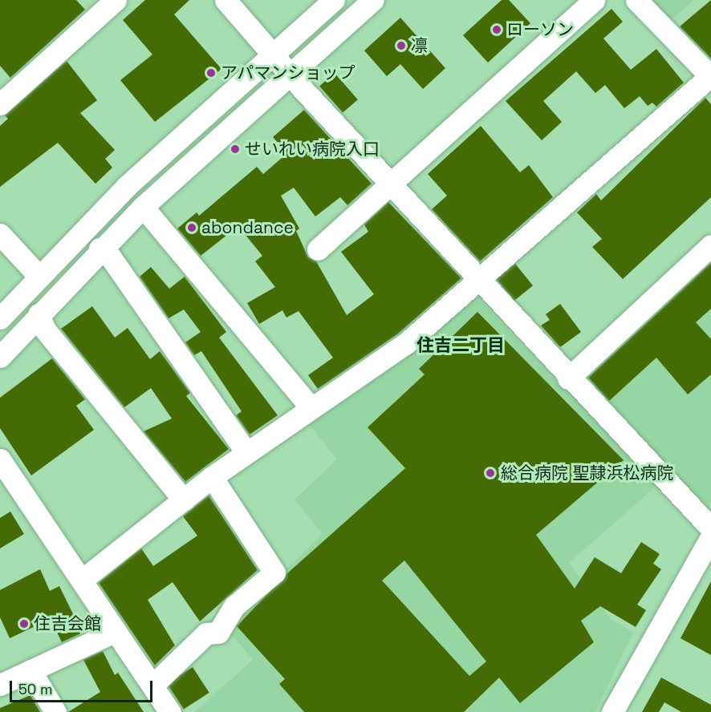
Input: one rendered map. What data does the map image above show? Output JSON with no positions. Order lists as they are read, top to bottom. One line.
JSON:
{"districts":["住吉二丁目"],"places":["ローソン","凛","アパマンショップ","せいれい病院入口","abondance","総合病院 聖隷浜松病院","住吉会館"],"scale_bar":"50 m"}
